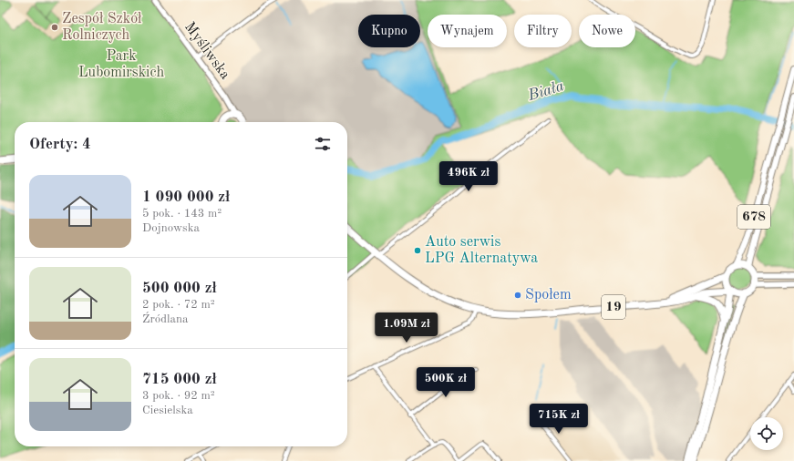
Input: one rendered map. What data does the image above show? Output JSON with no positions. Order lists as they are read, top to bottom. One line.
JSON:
{"streets":{"highway":["19"],"main road":["678"],"street":["Myśliwska"]},"crossings":[["678","19"]],"water":["Biała"],"parks":["Park Lubomirskich"],"places":["Zespół Szkół Rolniczych","Auto serwis LPG Alternatywa","Społem"],"page":{"chip":["Kupno","Wynajem","Filtry","Nowe"],"heading":"Oferty: 4","price":["496K zł","1.09M zł","500K zł","715K zł"],"list":[{"name":"1 090 000 zł","note":"5 pok. · 143 m² · Dojnowska"},{"name":"500 000 zł","note":"2 pok. · 72 m² · Źródlana"},{"name":"715 000 zł","note":"3 pok. · 92 m² · Ciesielska"}]}}
